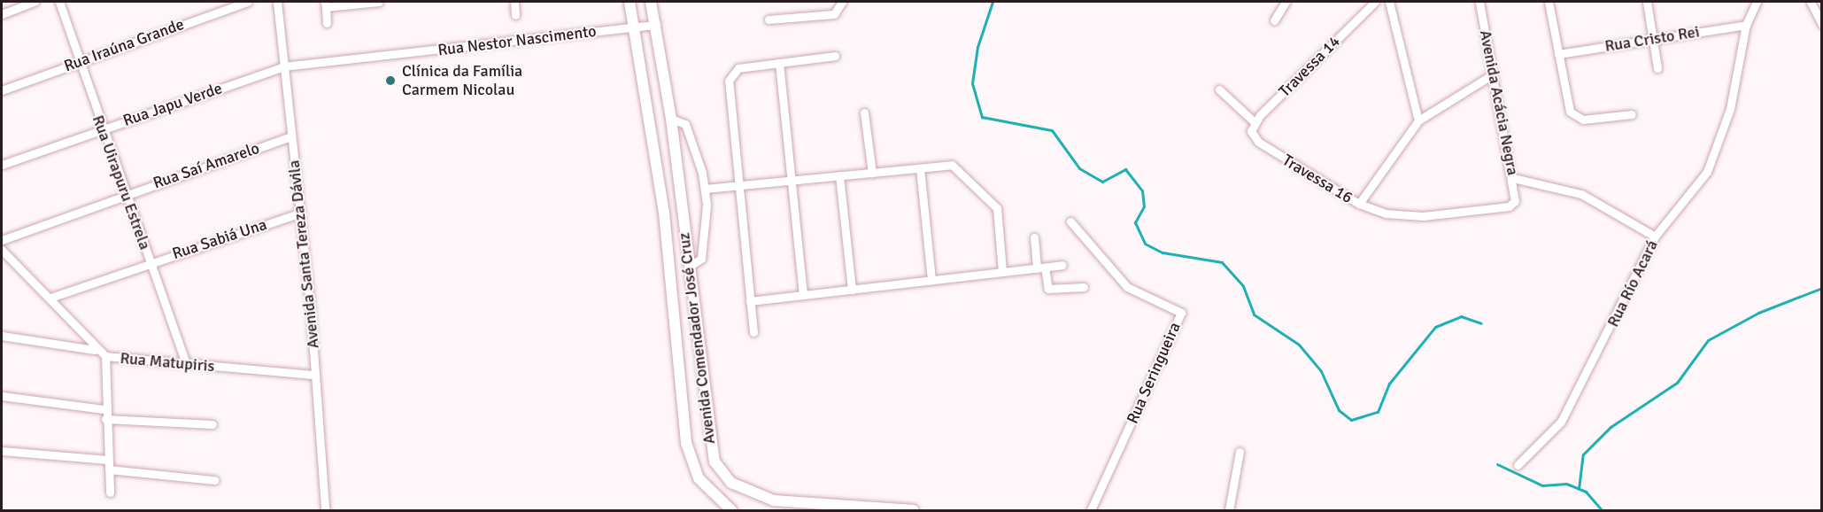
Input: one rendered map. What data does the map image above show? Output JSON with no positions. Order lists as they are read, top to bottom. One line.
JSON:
{"streets":{"street":["Rua Cristo Rei","Rua Nestor Nascimento","Rua Iraúna Grande","Travessa 14","Avenida Acácia Negra","Rua Japu Verde","Rua Saí Amarelo","Travessa 16","Rua Uirapuru Estrela","Rua Sabiá Una","Avenida Santa Tereza Dávila","Rua Río Acará","Avenida Comendador José Cruz","Rua Matupiris","Rua Seringueira"]},"crossings":[["Rua Cristo Rei","Rua Río Acará"],["Rua Nestor Nascimento","Rua Japu Verde"],["Rua Nestor Nascimento","Avenida Santa Tereza Dávila"],["Rua Nestor Nascimento","Avenida Comendador José Cruz"],["Rua Iraúna Grande","Rua Uirapuru Estrela"],["Travessa 14","Travessa 16"],["Avenida Acácia Negra","Travessa 16"],["Rua Japu Verde","Rua Uirapuru Estrela"],["Rua Japu Verde","Avenida Santa Tereza Dávila"],["Rua Saí Amarelo","Rua Uirapuru Estrela"],["Rua Saí Amarelo","Avenida Santa Tereza Dávila"],["Rua Uirapuru Estrela","Rua Sabiá Una"],["Rua Uirapuru Estrela","Rua Matupiris"],["Rua Sabiá Una","Avenida Santa Tereza Dávila"],["Rua Sabiá Una","Rua Matupiris"],["Avenida Santa Tereza Dávila","Rua Matupiris"]],"places":["Clínica da Família Carmem Nicolau"]}
